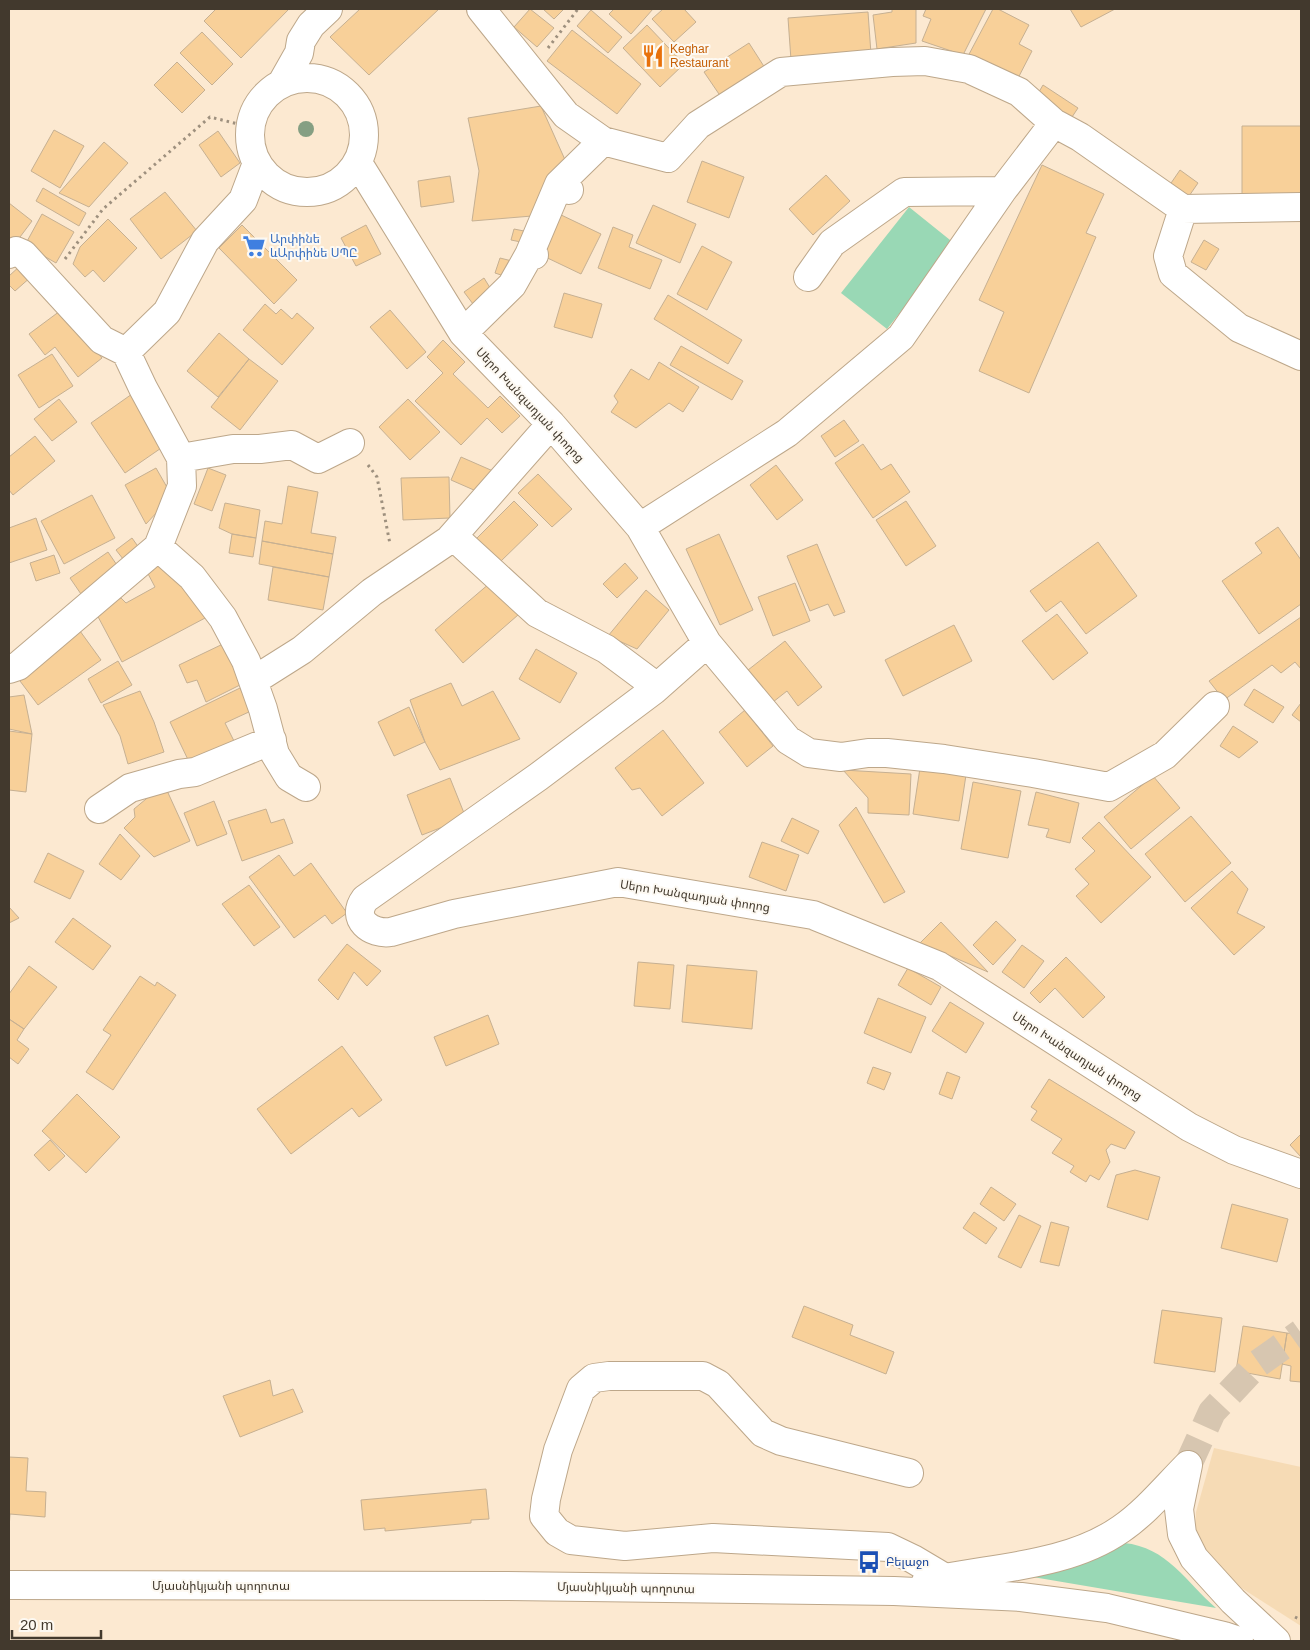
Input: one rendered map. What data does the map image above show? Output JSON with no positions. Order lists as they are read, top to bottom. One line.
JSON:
{"streets":{"main road":["Սերո Խանզադյան փողոց","Մյասնիկյանի պողոտա"]},"places":{"restaurant":["Keghar Restaurant"],"supermarket":["Արփինե ևԱրփինե ՍՊԸ"],"bus stop":["Բելաջո"]},"scale_bar":"20 m"}
